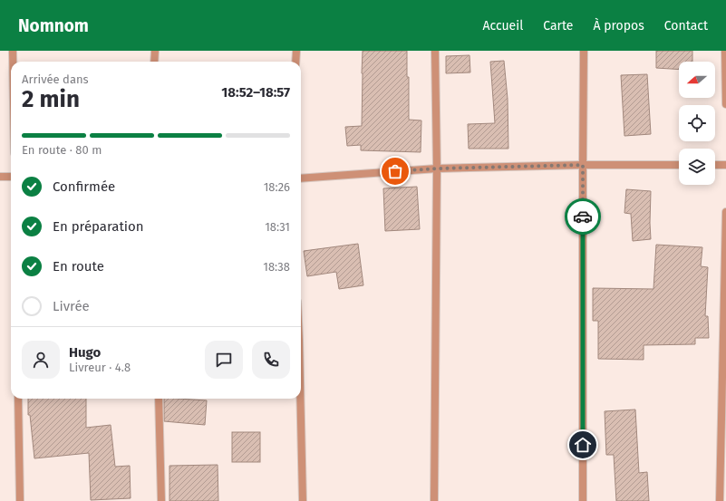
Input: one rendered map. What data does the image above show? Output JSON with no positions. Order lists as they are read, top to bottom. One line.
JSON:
{"north":"left","page":{"header":"Nomnom","nav":["Accueil","Carte","À propos","Contact"],"heading":["2 min","Arrivée dans","18:52–18:57"],"panel":["Hugo","Livreur · 4.8"],"bar":"En route · 80 m","list":[["Confirmée","18:26"],["En préparation","18:31"],["En route","18:38"],"Livrée"]}}
